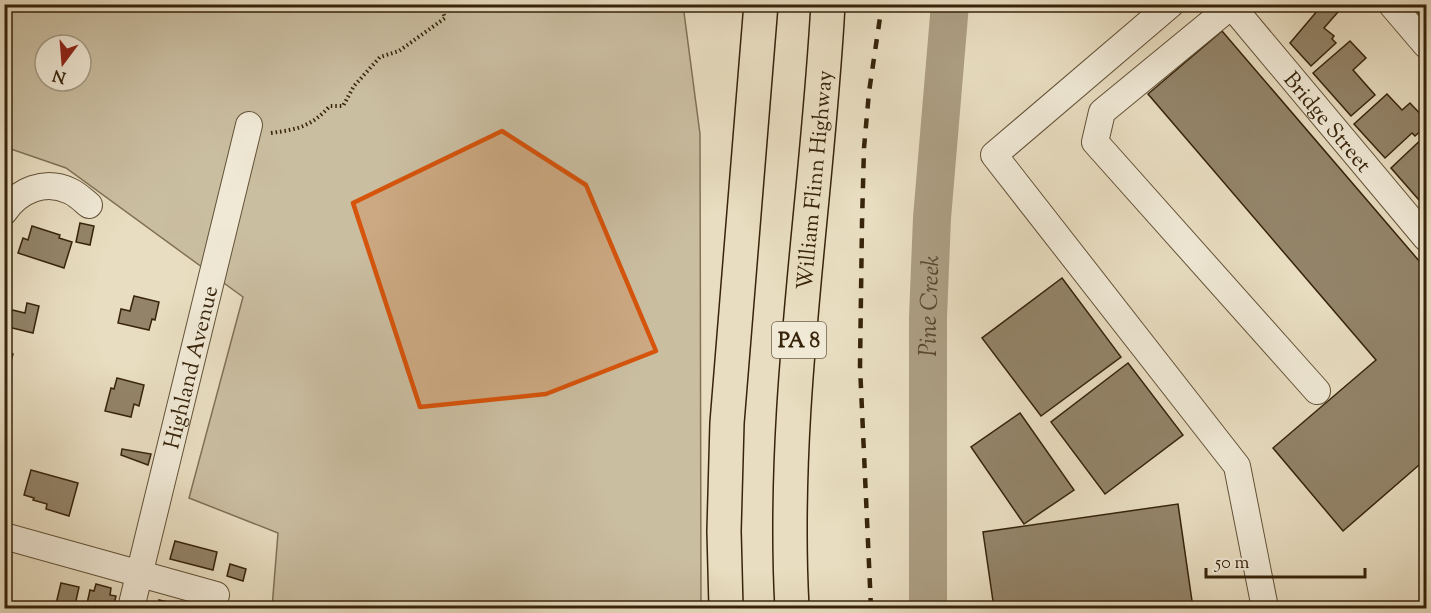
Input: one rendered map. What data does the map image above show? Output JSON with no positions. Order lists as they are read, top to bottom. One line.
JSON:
{"streets":{"highway":["William Flinn Highway","PA 8"],"street":["Bridge Street","Highland Avenue"]},"water":["Pine Creek"],"scale_bar":"50 m","north":"bottom"}
